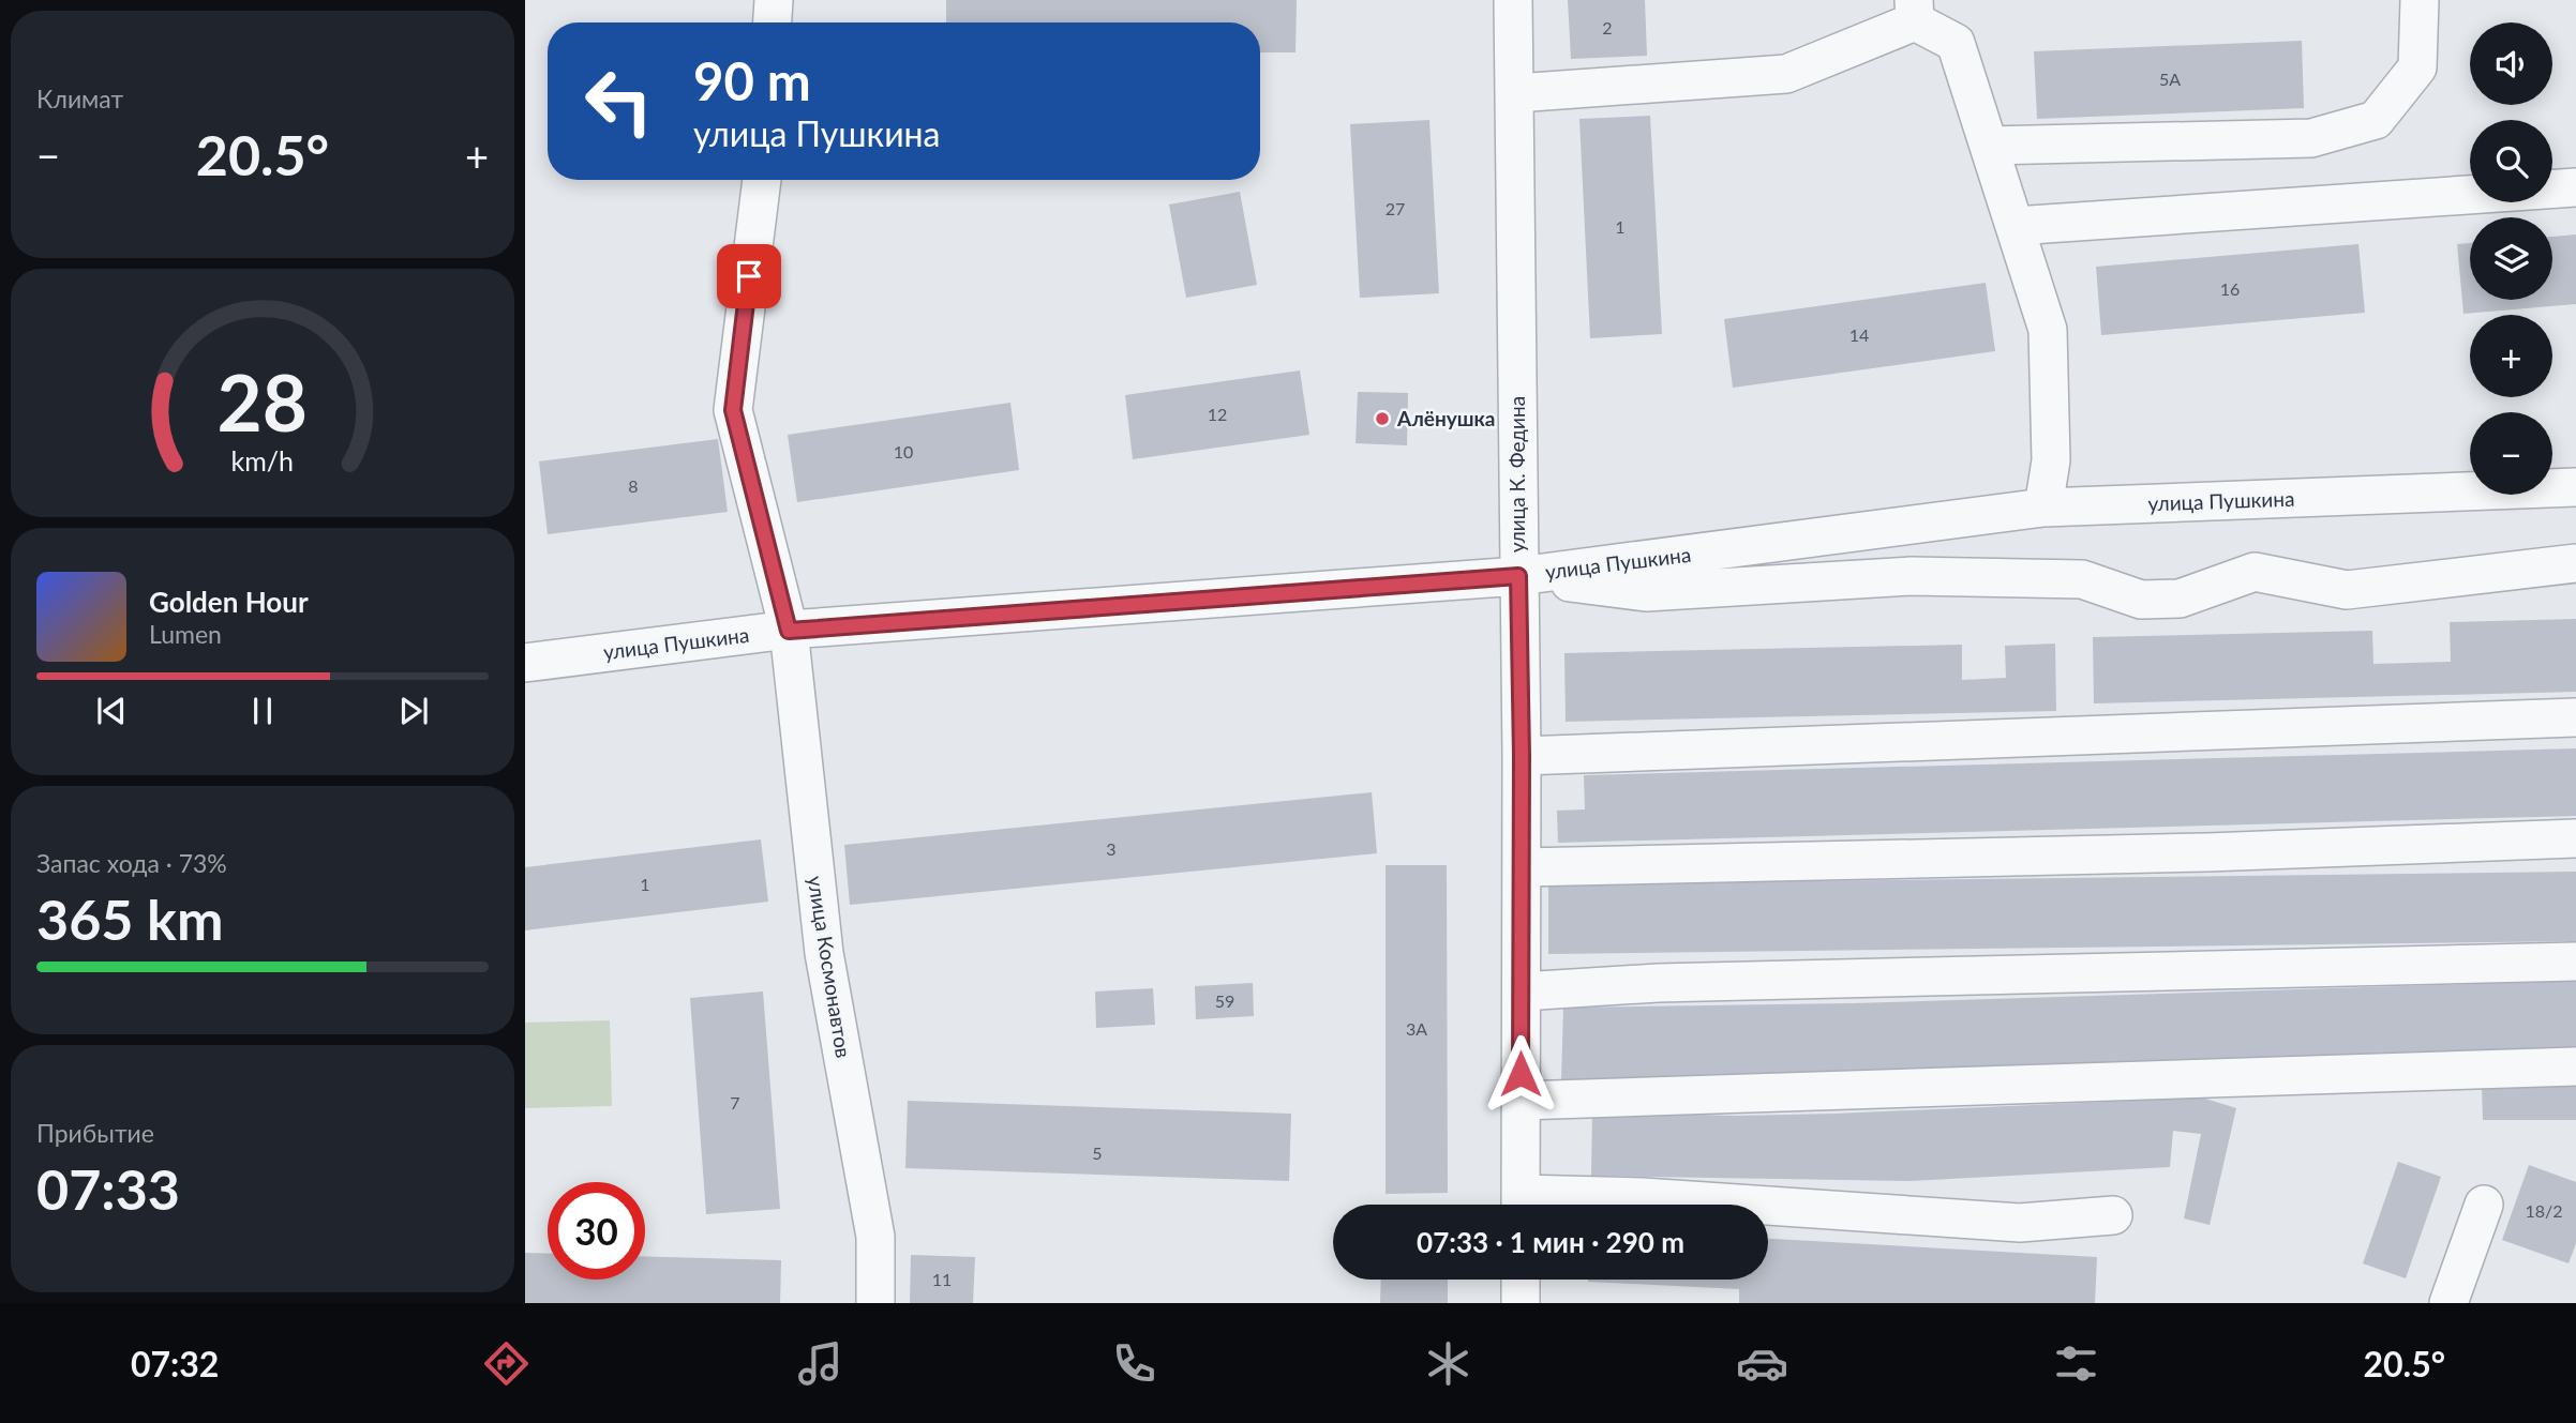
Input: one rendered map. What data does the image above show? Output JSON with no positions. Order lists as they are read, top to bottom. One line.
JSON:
{"streets":{"street":["улица К. Федина","улица Пушкина","улица Космонавтов"]},"crossings":[["улица К. Федина","улица Пушкина"],["улица Пушкина","улица Космонавтов"]],"places":["Алёнушка"],"house_numbers":["2","5А","27","1","16","14","12","10","8","3","1","59","3А","7","5","18/2","11"],"page":{"tile":["Климат",["Запас хода · 73%","365 km"],["Прибытие","07:33"]],"map_buttons":["+","−"],"turn":["90 m","улица Пушкина"],"heat":["−","20.5°","+"],"song":["Golden Hour","Lumen"],"limit":"30","trip":"07:33 · 1 мин · 290 m","tabs":["07:32","20.5°"],"gauge":["28","km/h"]}}
